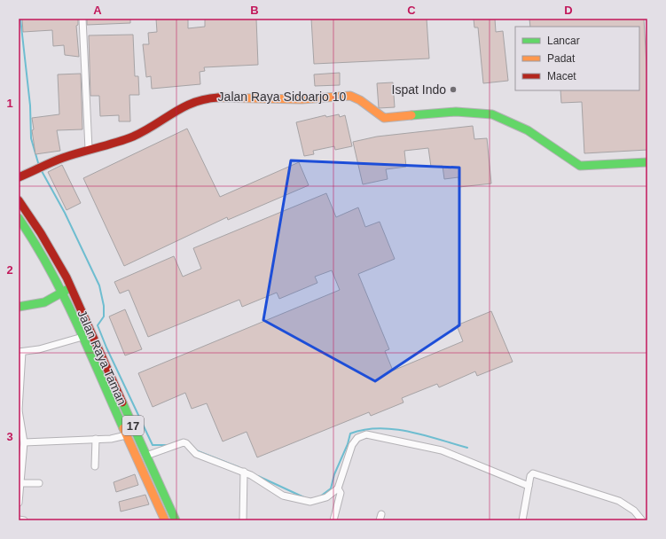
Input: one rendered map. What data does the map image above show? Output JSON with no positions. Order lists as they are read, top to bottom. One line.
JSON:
{"streets":{"main road":["Jalan Raya Sidoarjo 10","Jalan Raya Taman","17"]},"places":["Ispat Indo"],"legend":["Lancar","Padat","Macet"],"grid":{"columns":["A","B","C","D"],"rows":["1","2","3"]}}
